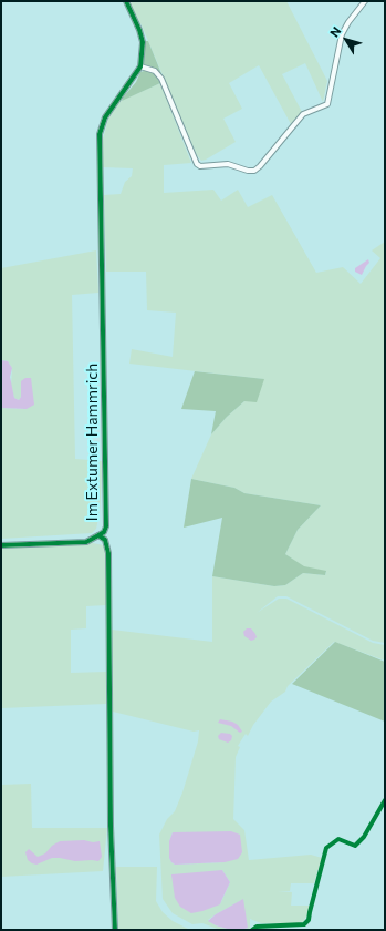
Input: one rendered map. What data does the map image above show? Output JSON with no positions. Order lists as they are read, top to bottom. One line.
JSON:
{"streets":{"street":["Im Extumer Hammrich"]},"north":"top left"}
